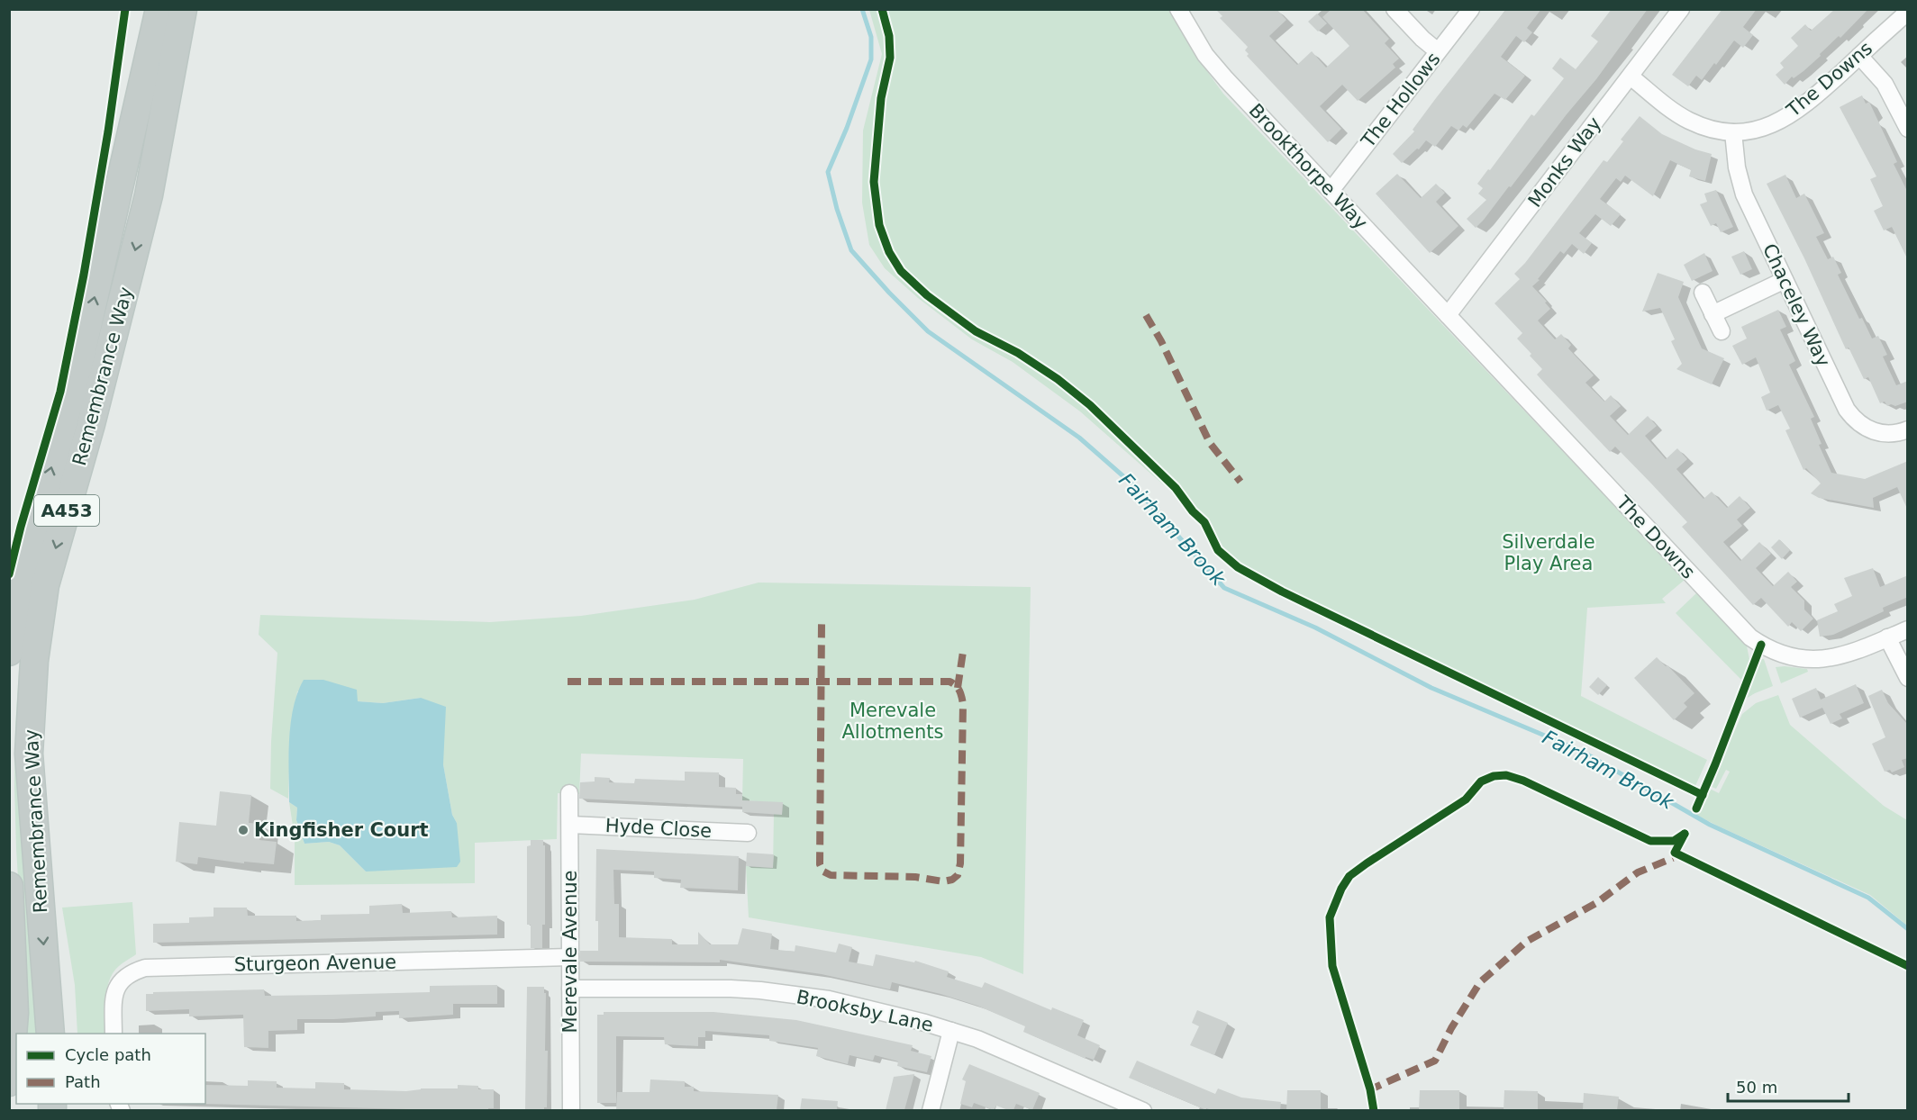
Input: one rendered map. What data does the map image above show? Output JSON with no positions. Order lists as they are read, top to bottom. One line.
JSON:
{"streets":{"highway":["Remembrance Way","A453"],"street":["The Downs","The Hollows","Monks Way","Brookthorpe Way","Chaceley Way","Hyde Close","Merevale Avenue","Sturgeon Avenue","Brooksby Lane"]},"crossings":[["The Downs","Monks Way"],["The Downs","Brookthorpe Way"],["The Downs","Chaceley Way"],["The Hollows","Brookthorpe Way"],["Monks Way","Brookthorpe Way"],["Hyde Close","Merevale Avenue"],["Merevale Avenue","Sturgeon Avenue"],["Merevale Avenue","Brooksby Lane"]],"water":["Fairham Brook"],"parks":["Silverdale Play Area","Merevale Allotments"],"places":["Kingfisher Court"],"legend":["Cycle path","Path"],"scale_bar":"50 m"}
